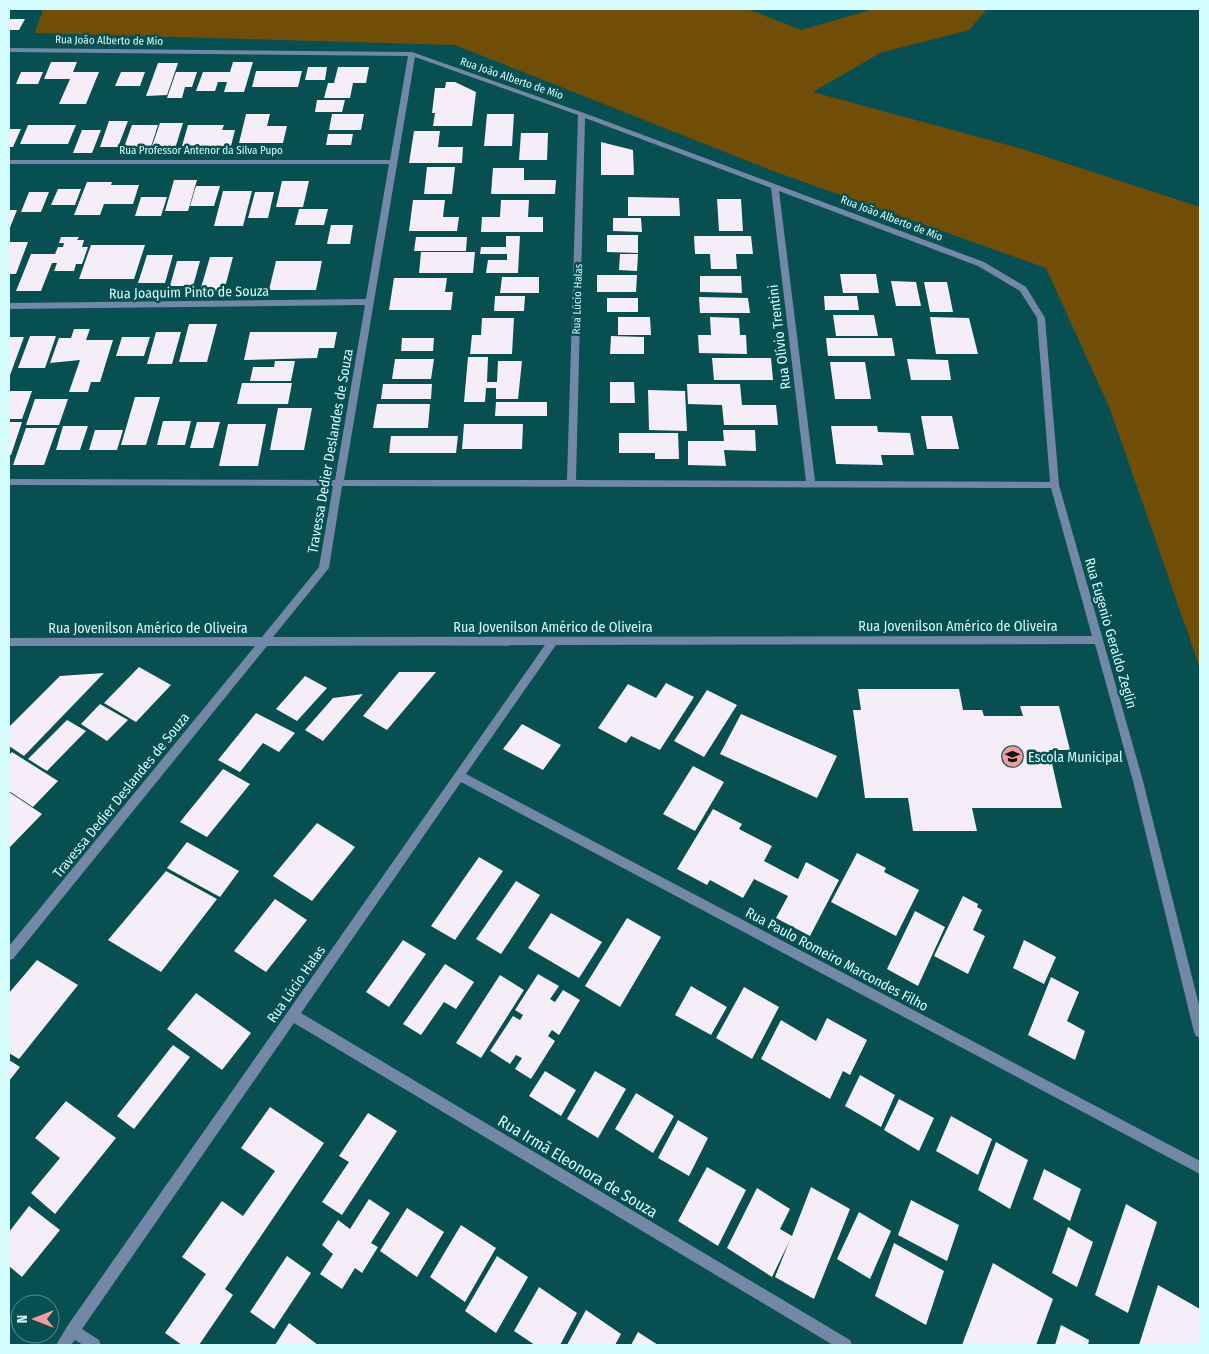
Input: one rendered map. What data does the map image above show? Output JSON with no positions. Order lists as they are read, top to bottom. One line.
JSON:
{"streets":{"street":["Rua João Alberto de Mio","Rua Professor Antenor da Silva Pupo","Rua Joaquim Pinto de Souza","Rua Lúcio Halas","Rua Olívio Trentini","Travessa Dedier Deslandes de Souza","Rua Jovenilson Américo de Oliveira","Rua Eugenio Geraldo Zeglin","Rua Paulo Romeiro Marcondes Filho","Rua Irmã Eleonora de Souza"]},"crossings":[["Rua João Alberto de Mio","Rua Lúcio Halas"],["Rua João Alberto de Mio","Rua Olívio Trentini"],["Rua João Alberto de Mio","Travessa Dedier Deslandes de Souza"],["Rua João Alberto de Mio","Rua Eugenio Geraldo Zeglin"],["Rua Professor Antenor da Silva Pupo","Travessa Dedier Deslandes de Souza"],["Rua Joaquim Pinto de Souza","Travessa Dedier Deslandes de Souza"],["Rua Lúcio Halas","Rua Jovenilson Américo de Oliveira"],["Rua Lúcio Halas","Rua Paulo Romeiro Marcondes Filho"],["Rua Lúcio Halas","Rua Irmã Eleonora de Souza"],["Travessa Dedier Deslandes de Souza","Rua Jovenilson Américo de Oliveira"],["Rua Jovenilson Américo de Oliveira","Rua Eugenio Geraldo Zeglin"]],"places":{"school or university":["Escola Municipal"]},"north":"left"}
